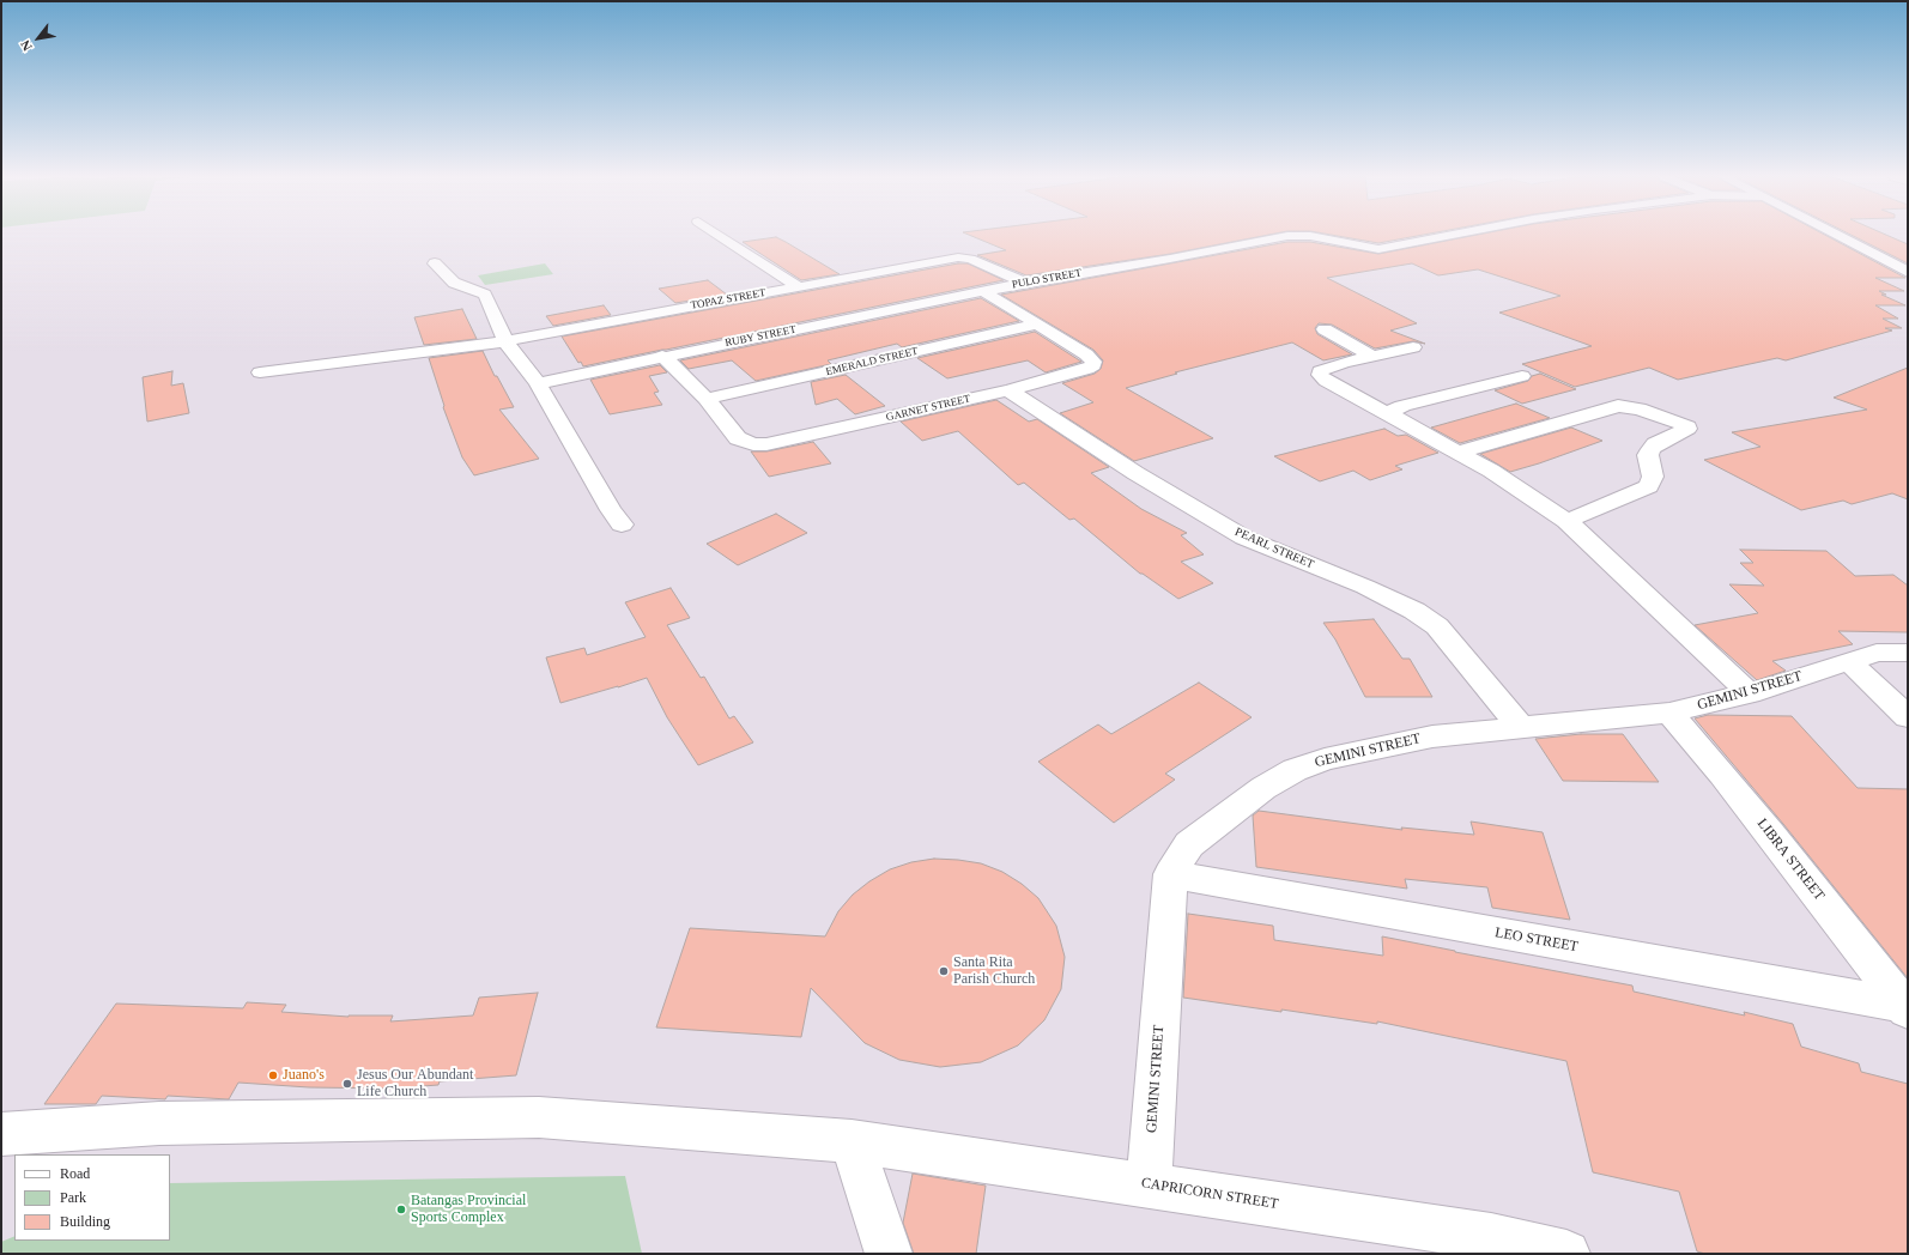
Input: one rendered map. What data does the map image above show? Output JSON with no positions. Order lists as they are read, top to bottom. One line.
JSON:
{"streets":{"street":["PULO STREET","TOPAZ STREET","RUBY STREET","EMERALD STREET","GARNET STREET","PEARL STREET","GEMINI STREET","LIBRA STREET","LEO STREET","CAPRICORN STREET"]},"crossings":[["PULO STREET","TOPAZ STREET"],["PULO STREET","RUBY STREET"],["EMERALD STREET","GARNET STREET"],["GARNET STREET","PEARL STREET"],["PEARL STREET","GEMINI STREET"],["GEMINI STREET","LIBRA STREET"],["GEMINI STREET","LEO STREET"],["GEMINI STREET","CAPRICORN STREET"],["LIBRA STREET","LEO STREET"]],"places":["Santa Rita Parish Church","Juano's","Jesus Our Abundant Life Church","Batangas Provincial Sports Complex"],"legend":["Road","Park","Building"],"north":"bottom left"}
